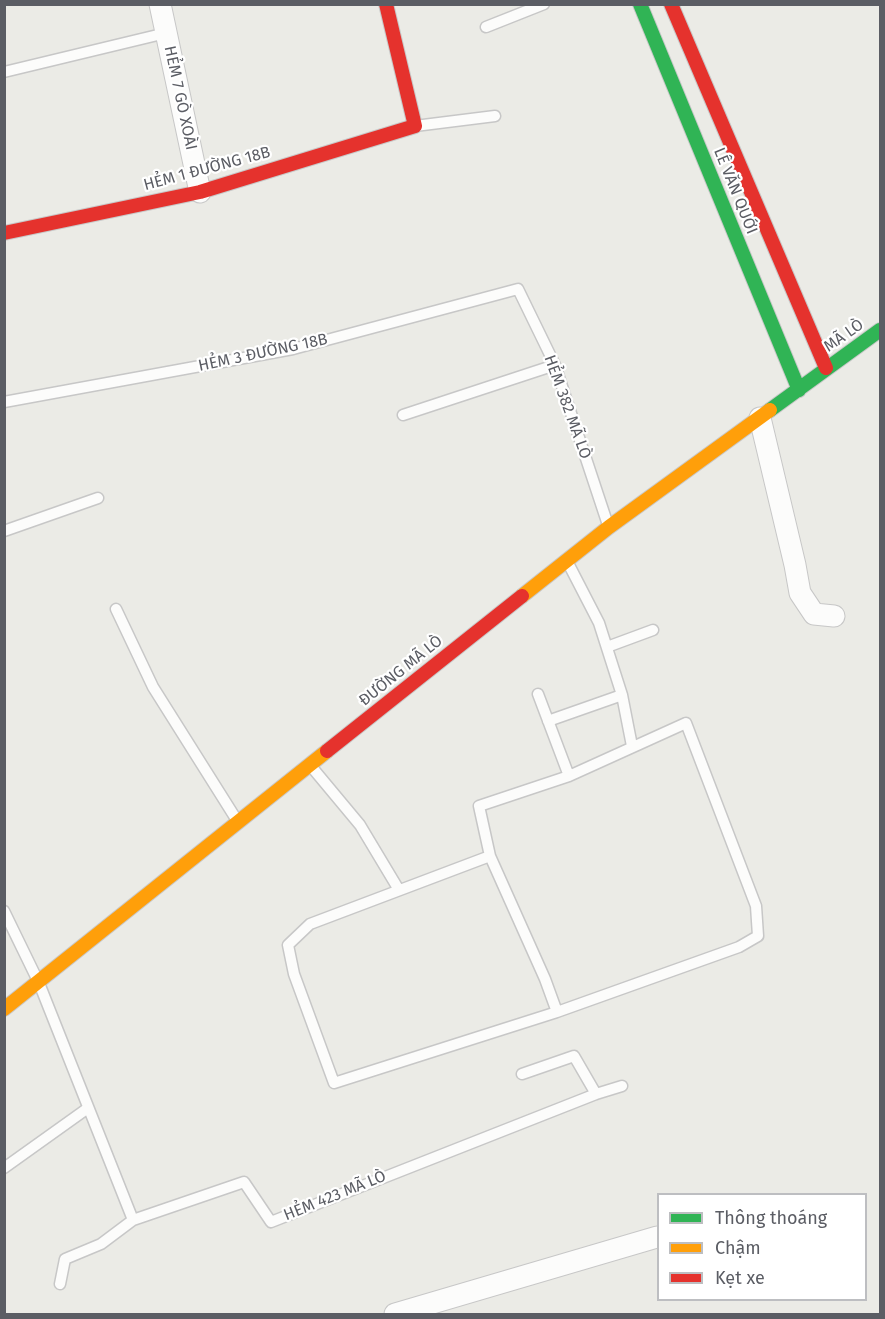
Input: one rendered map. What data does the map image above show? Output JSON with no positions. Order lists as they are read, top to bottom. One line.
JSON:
{"streets":{"main road":["HẺM 1 ĐƯỜNG 18B","LÊ VĂN QUỚI","MÃ LÒ","ĐƯỜNG MÃ LÒ"],"street":["HẺM 7 GÒ XOÀI"],"lane":["HẺM 3 ĐƯỜNG 18B","HẺM 382 MÃ LÒ","HẺM 423 MÃ LÒ"]},"crossings":[["HẺM 7 GÒ XOÀI","HẺM 1 ĐƯỜNG 18B"],["LÊ VĂN QUỚI","MÃ LÒ"],["LÊ VĂN QUỚI","ĐƯỜNG MÃ LÒ"],["MÃ LÒ","ĐƯỜNG MÃ LÒ"],["HẺM 3 ĐƯỜNG 18B","HẺM 382 MÃ LÒ"],["HẺM 382 MÃ LÒ","ĐƯỜNG MÃ LÒ"]],"legend":["Thông thoáng","Chậm","Kẹt xe"]}
